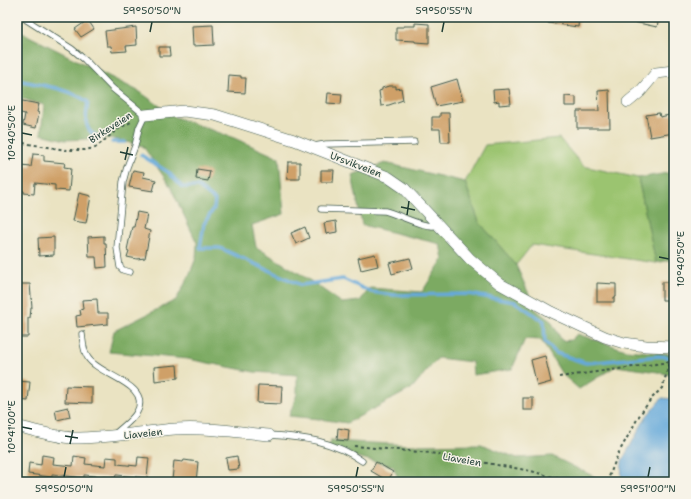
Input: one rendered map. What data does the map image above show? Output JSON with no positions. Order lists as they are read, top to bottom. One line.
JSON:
{"streets":{"street":["Ursvikveien","Liaveien"],"path":["Birkeveien"]},"coordinates":["59°50'50\"N","59°50'55\"N","10°40'50\"E","10°41'00\"E","59°51'00\"N"]}
